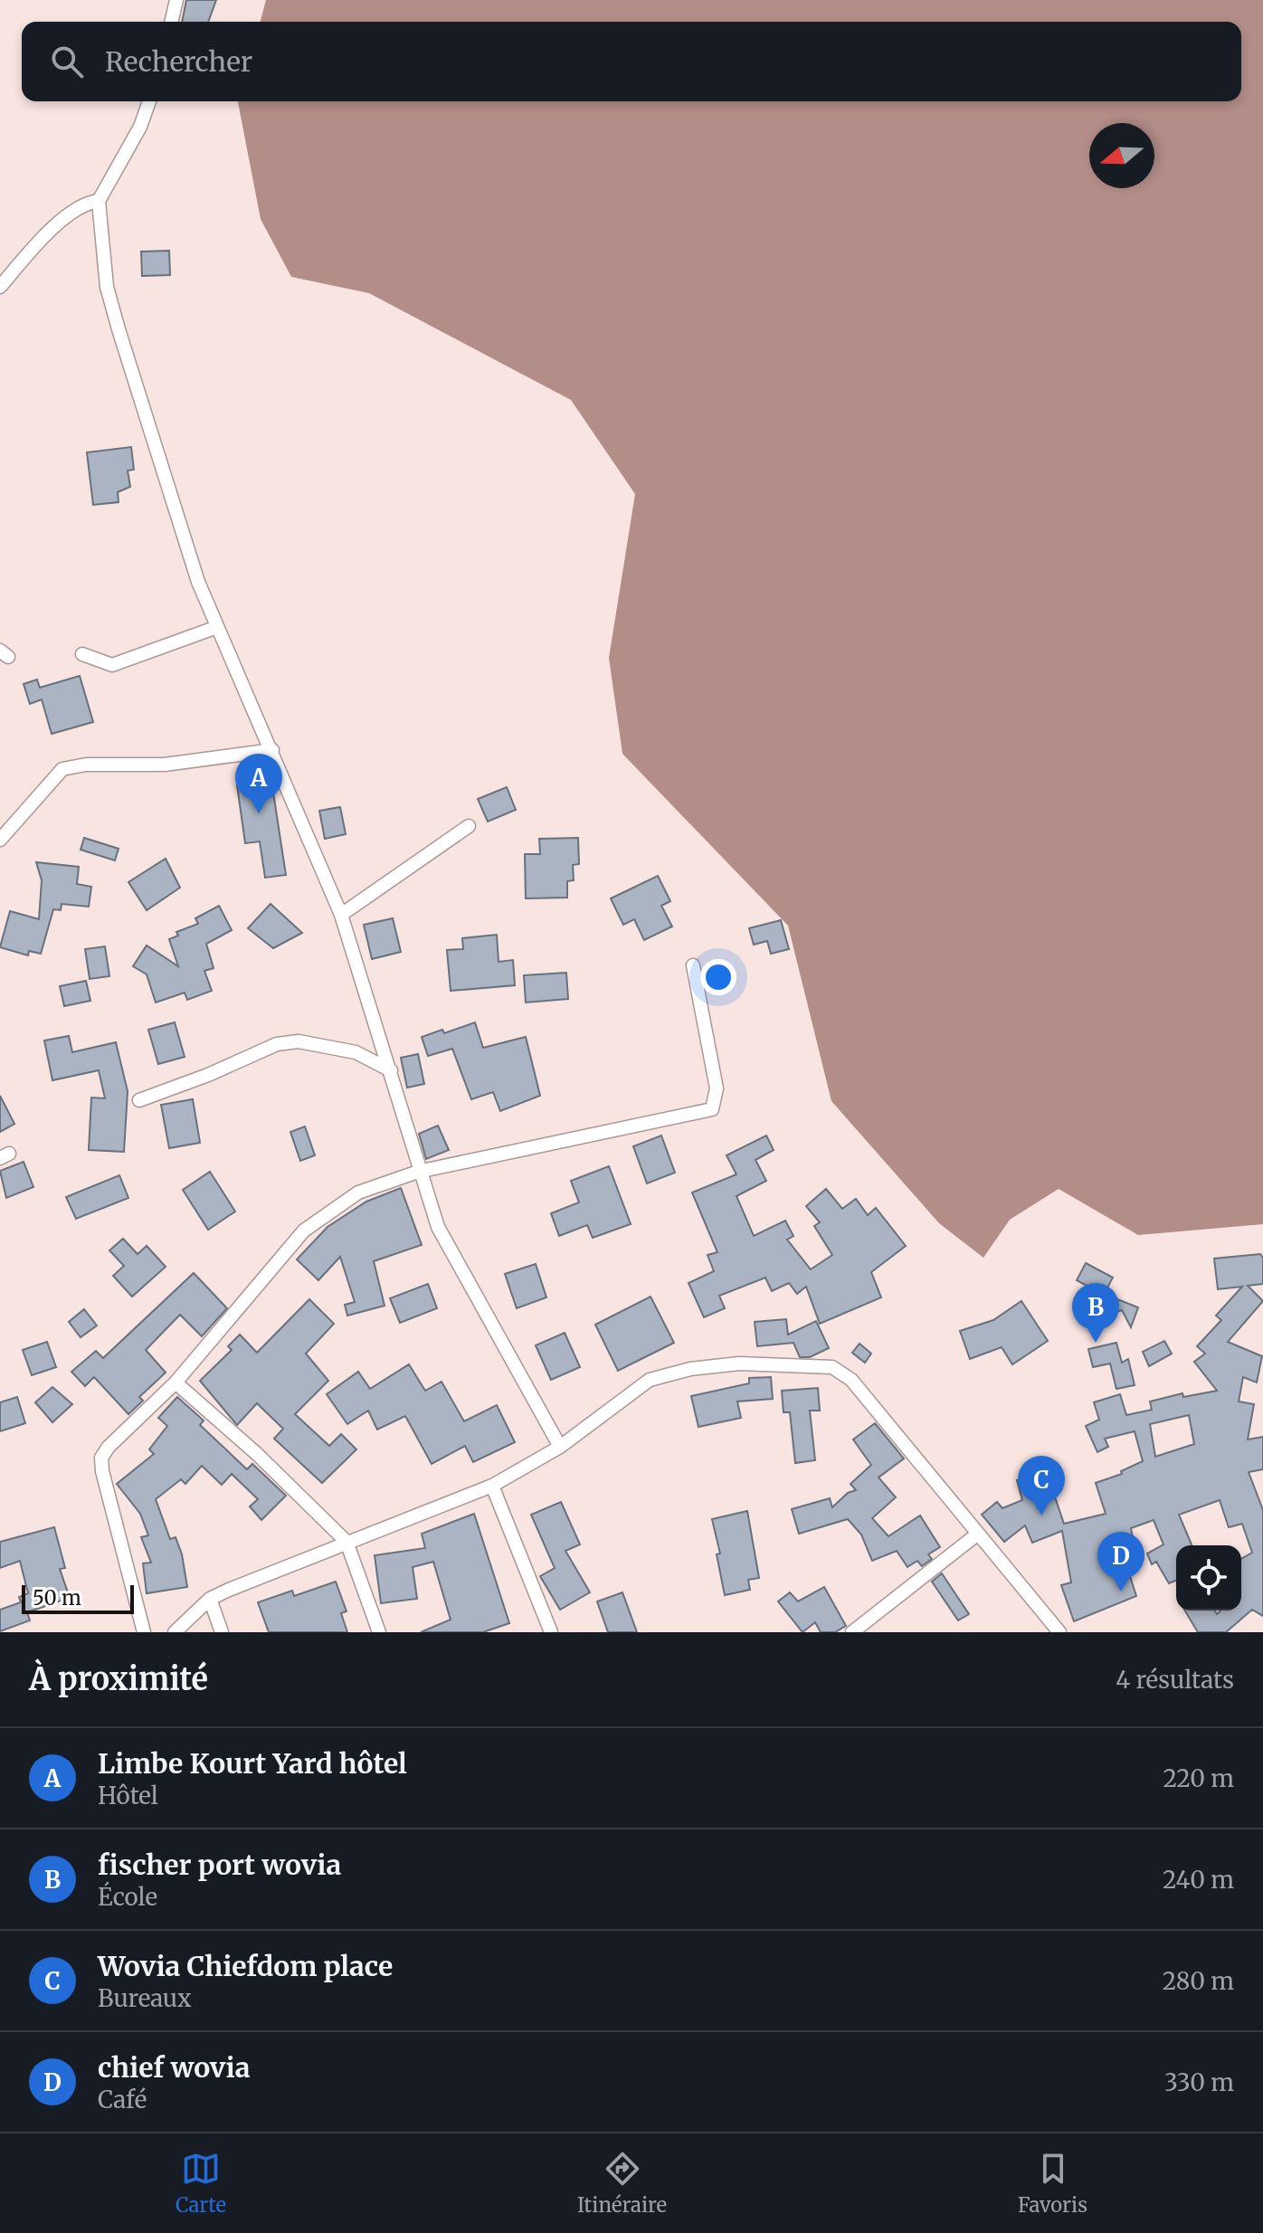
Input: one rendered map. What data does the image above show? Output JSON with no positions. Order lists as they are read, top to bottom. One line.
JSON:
{"scale_bar":"50 m","north":"left","page":{"search":"Rechercher","pins":["A","B","C","D"],"scale":"50 m","heading":["À proximité","4 résultats"],"list":[{"mark":"A","name":"Limbe Kourt Yard hôtel","note":"Hôtel","value":"220 m"},{"mark":"B","name":"fischer port wovia","note":"École","value":"240 m"},{"mark":"C","name":"Wovia Chiefdom place","note":"Bureaux","value":"280 m"},{"mark":"D","name":"chief wovia","note":"Café","value":"330 m"}],"nav":["Carte","Itinéraire","Favoris"]}}
